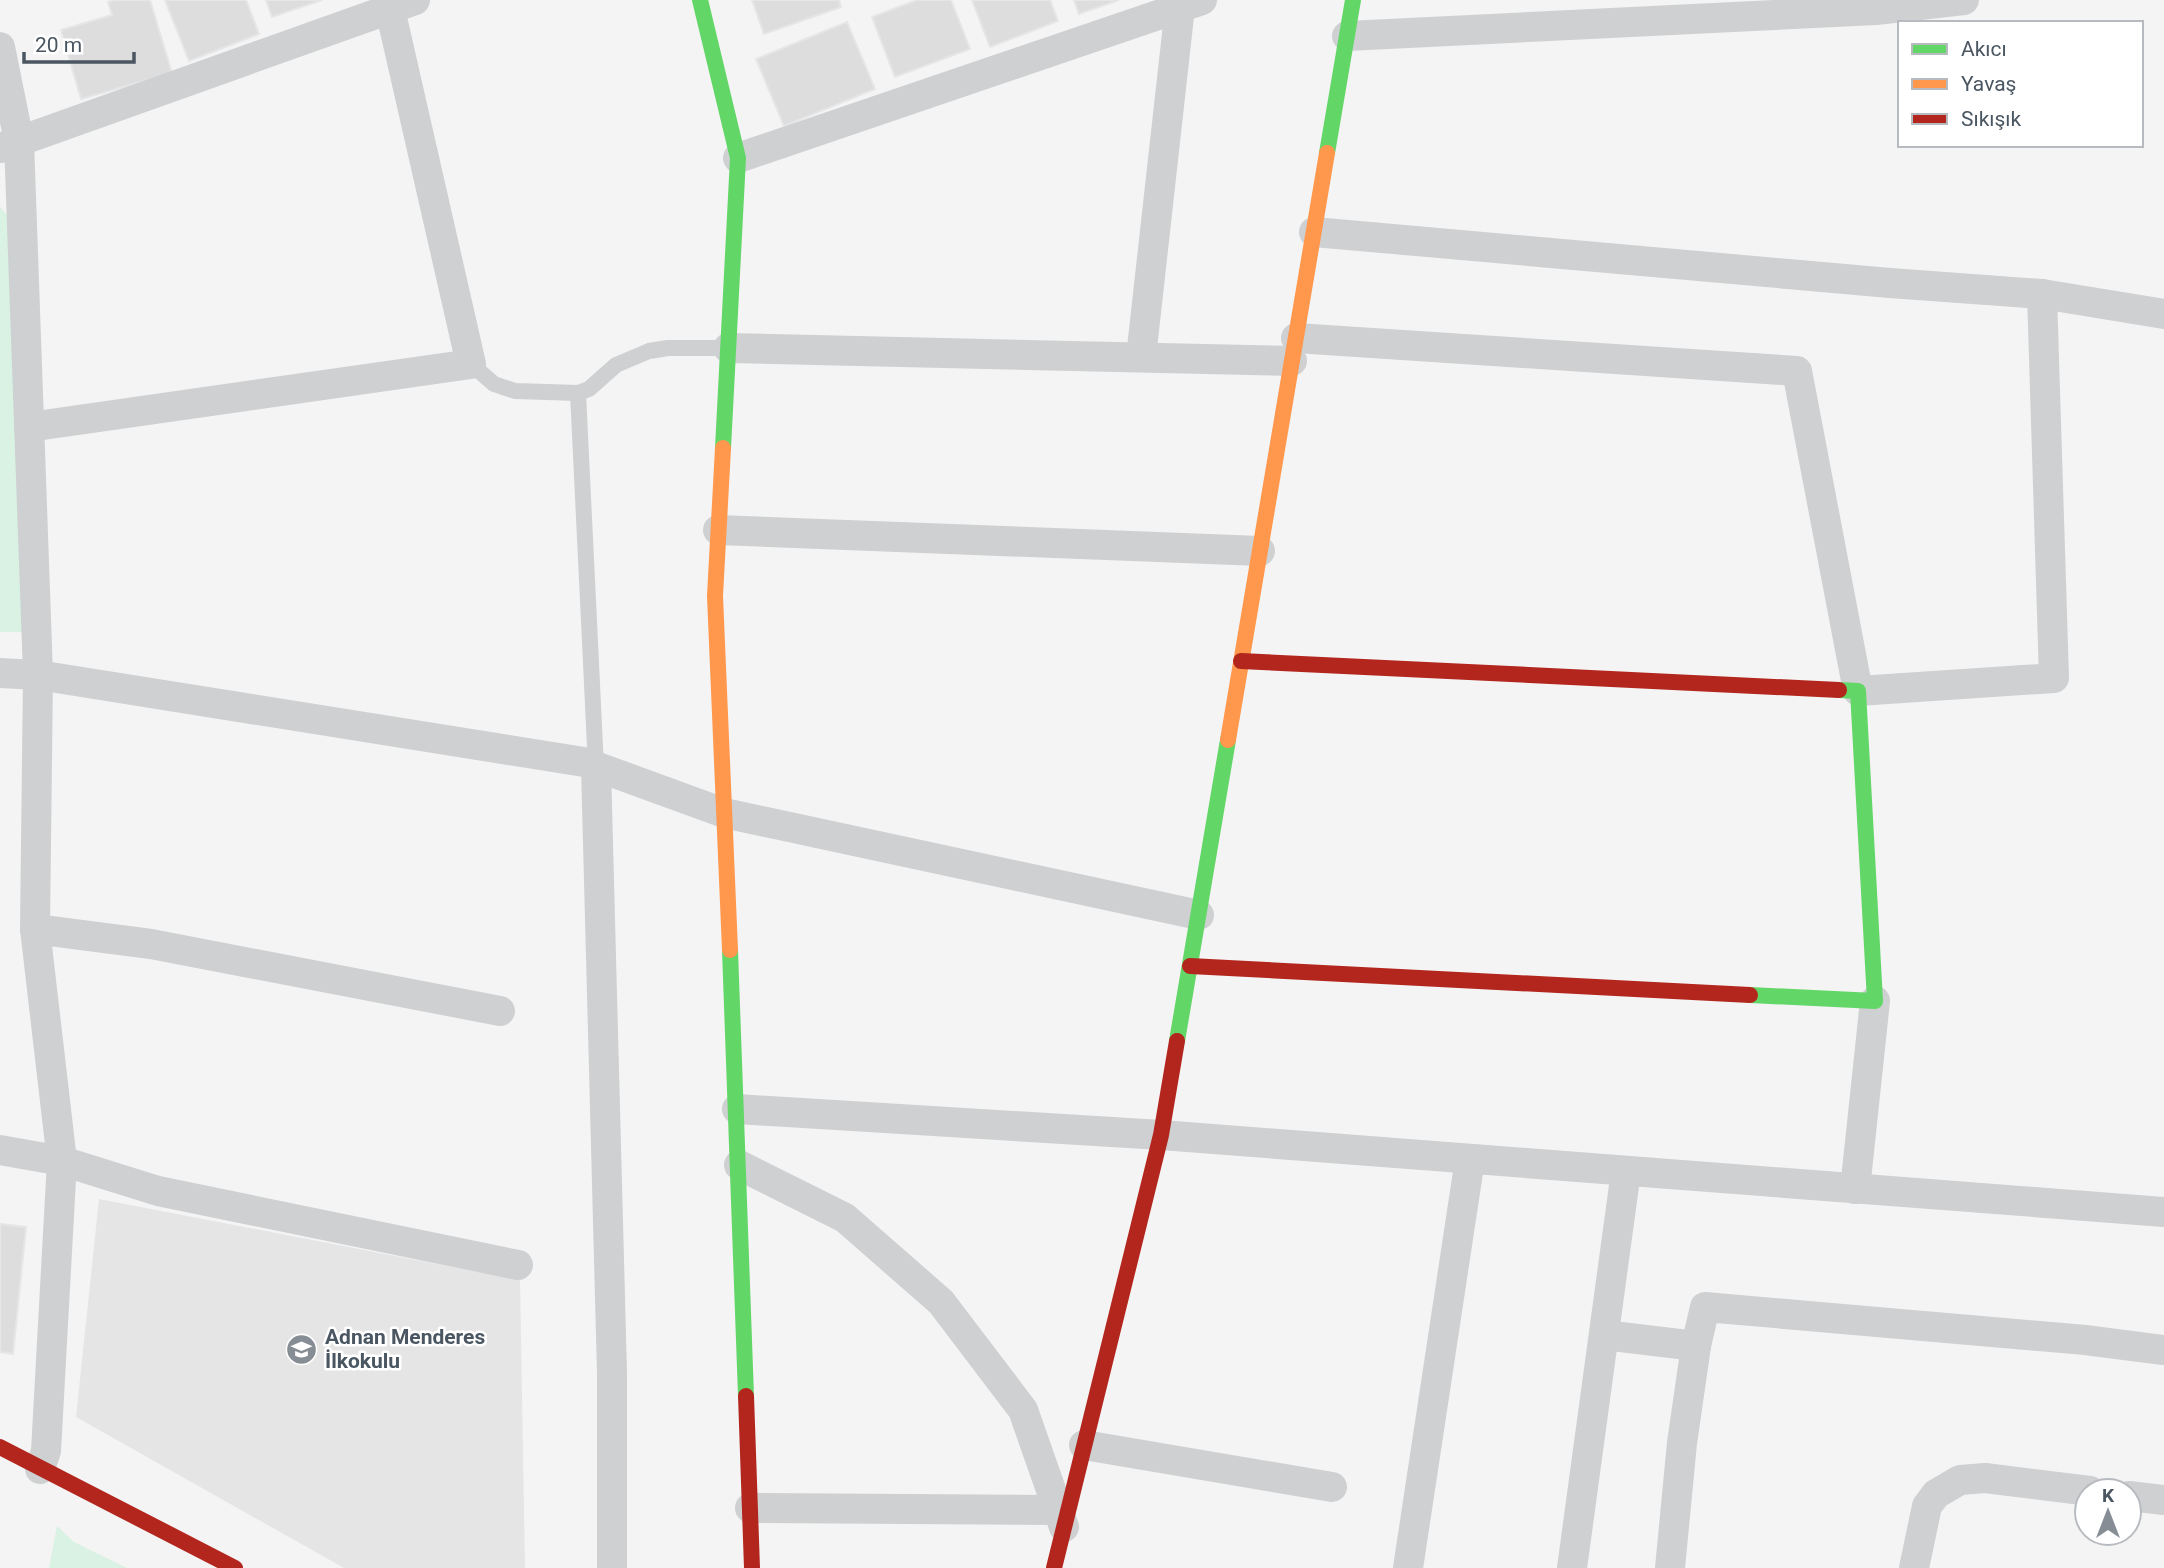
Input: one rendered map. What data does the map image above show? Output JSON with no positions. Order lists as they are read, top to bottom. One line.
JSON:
{"places":{"school or university":["Adnan Menderes İlkokulu"]},"legend":["Akıcı","Yavaş","Sıkışık"],"scale_bar":"20 m","north":"top"}
